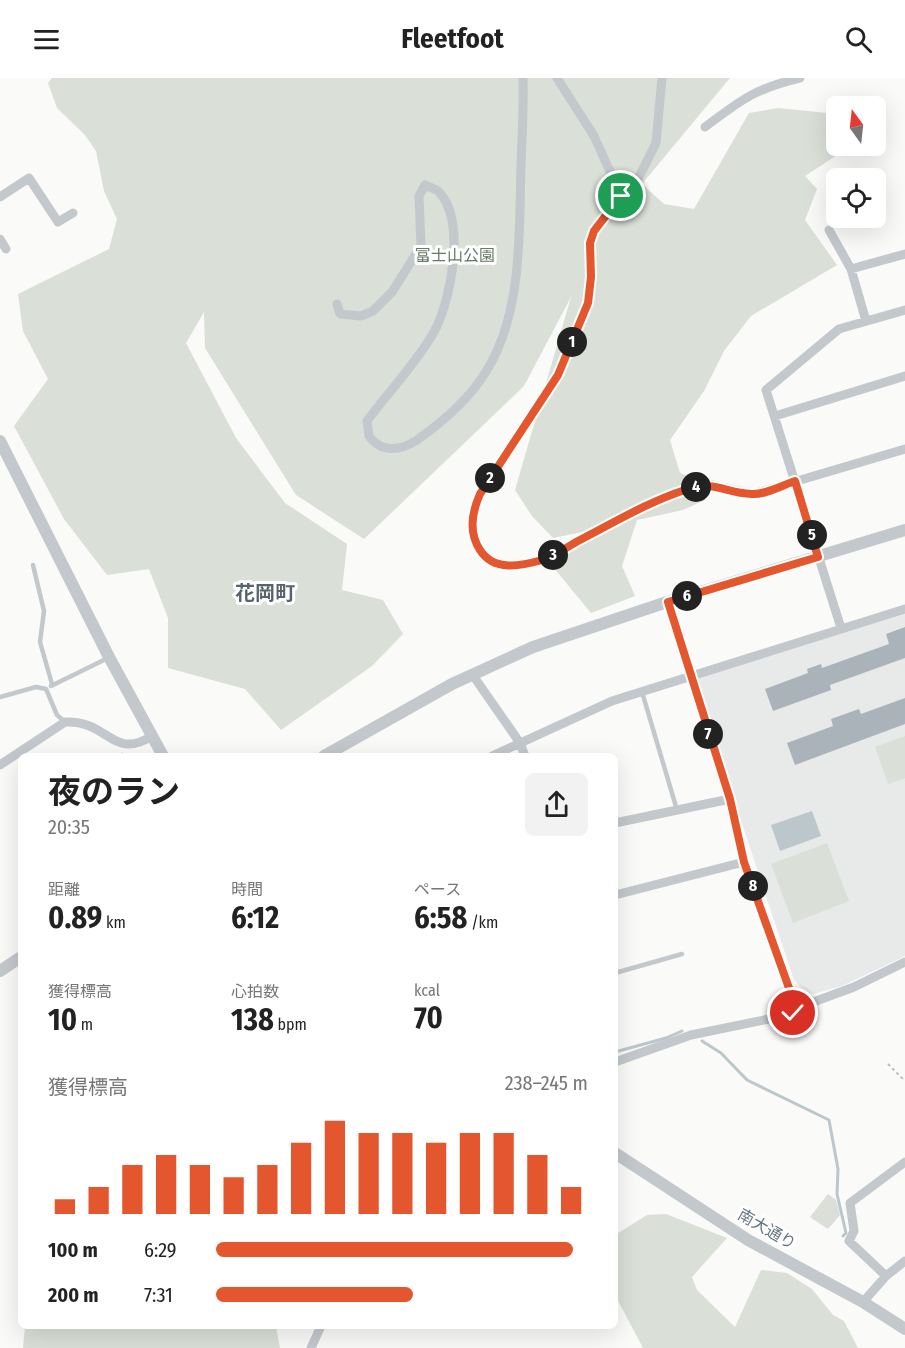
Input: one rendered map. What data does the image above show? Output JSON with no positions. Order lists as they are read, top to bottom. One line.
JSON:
{"streets":{"street":["南大通り"]},"districts":["花岡町"],"parks":["富士山公園"],"north":"top","page":{"header":"Fleetfoot","pins":["1","2","4","5","3","6","7","8"],"heading":["夜のラン","20:35"],"stats":[["距離","0.89 km"],["時間","6:12"],["ペース","6:58 /km"],["獲得標高","10 m"],["心拍数","138 bpm"],["kcal","70"]],"chart":["獲得標高","238–245 m"],"list":[{"name":"100 m","note":"6:29"},{"name":"200 m","note":"7:31"}]}}
